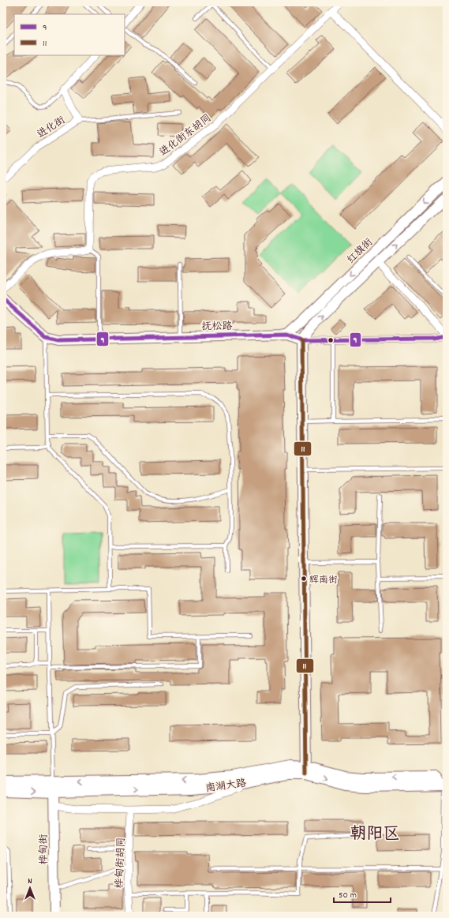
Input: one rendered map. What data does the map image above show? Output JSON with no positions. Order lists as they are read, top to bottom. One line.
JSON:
{"streets":{"main road":["南湖大路"],"street":["进化街","进化街东胡同","红旗街","抚松路","桦甸街","桦甸街胡同"]},"crossings":[["红旗街","抚松路"],["南湖大路","桦甸街"]],"districts":["朝阳区"],"places":["辉南街"],"lines":["transit line 9","transit line 11"],"legend":["9","11"],"scale_bar":"50 m","north":"top"}
